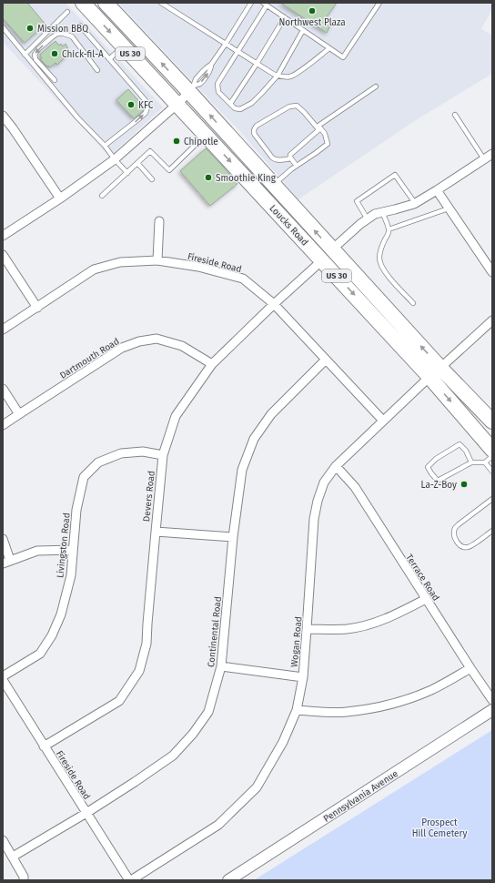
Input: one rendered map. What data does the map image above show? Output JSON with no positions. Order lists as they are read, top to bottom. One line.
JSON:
{"streets":{"highway":["US 30","Loucks Road"],"street":["Fireside Road","Dartmouth Road","Devers Road","Livingston Road","Terrace Road","Continental Road","Wogan Road","Pennsylvania Avenue"]},"crossings":[["Loucks Road","Devers Road"],["Loucks Road","Wogan Road"],["Fireside Road","Devers Road"],["Fireside Road","Continental Road"],["Fireside Road","Wogan Road"],["Dartmouth Road","Devers Road"],["Devers Road","Livingston Road"],["Terrace Road","Wogan Road"]],"parks":["Prospect Hill Cemetery"],"places":["Northwest Plaza","Mission BBQ","Chick-fil-A","KFC","Chipotle","Smoothie King","La-Z-Boy"]}
